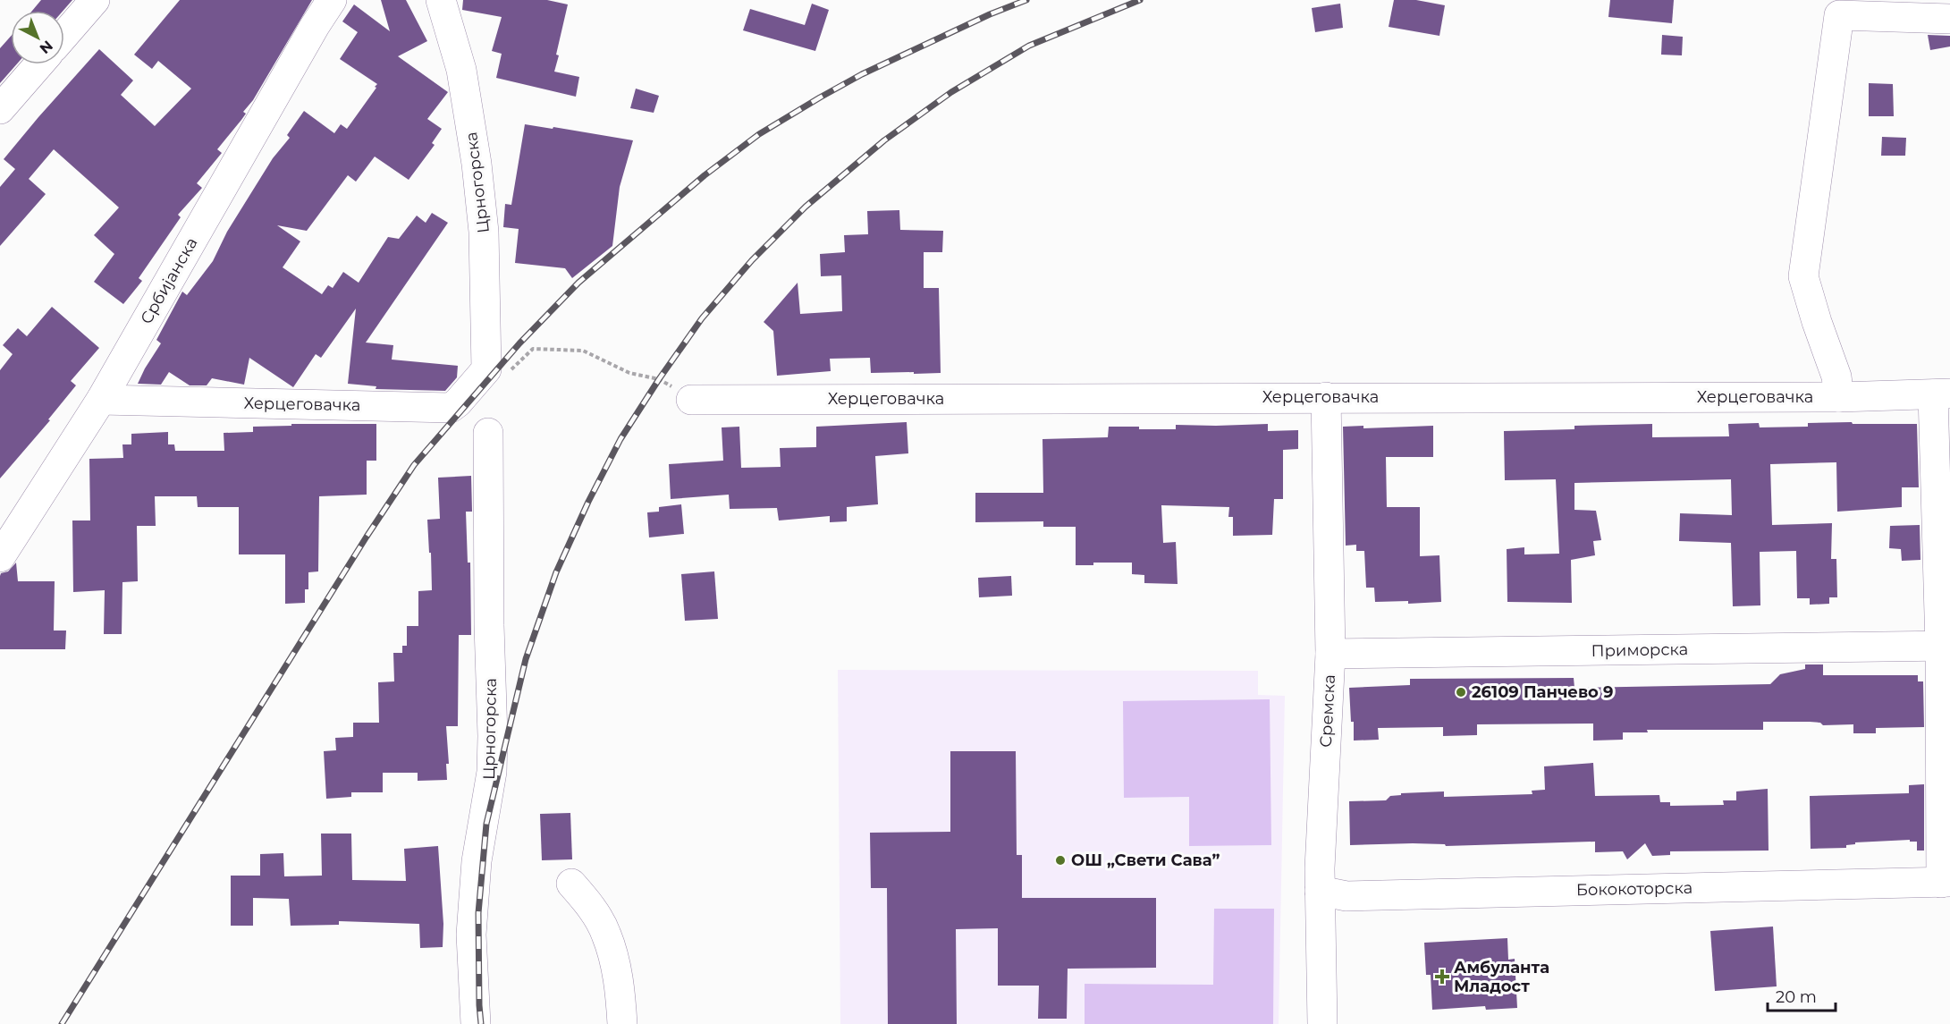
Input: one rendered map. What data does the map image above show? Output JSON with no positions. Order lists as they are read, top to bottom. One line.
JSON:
{"streets":{"street":["Црногорска","Србијанска","Херцеговачка","Приморска","Сремска","Бококоторска"]},"crossings":[["Црногорска","Херцеговачка"],["Србијанска","Херцеговачка"],["Херцеговачка","Сремска"],["Приморска","Сремска"],["Сремска","Бококоторска"]],"places":{"other":["26109 Панчево 9","ОШ „Свети Сава”"],"health":["Амбуланта Младост"]},"scale_bar":"20 m","north":"bottom right"}
